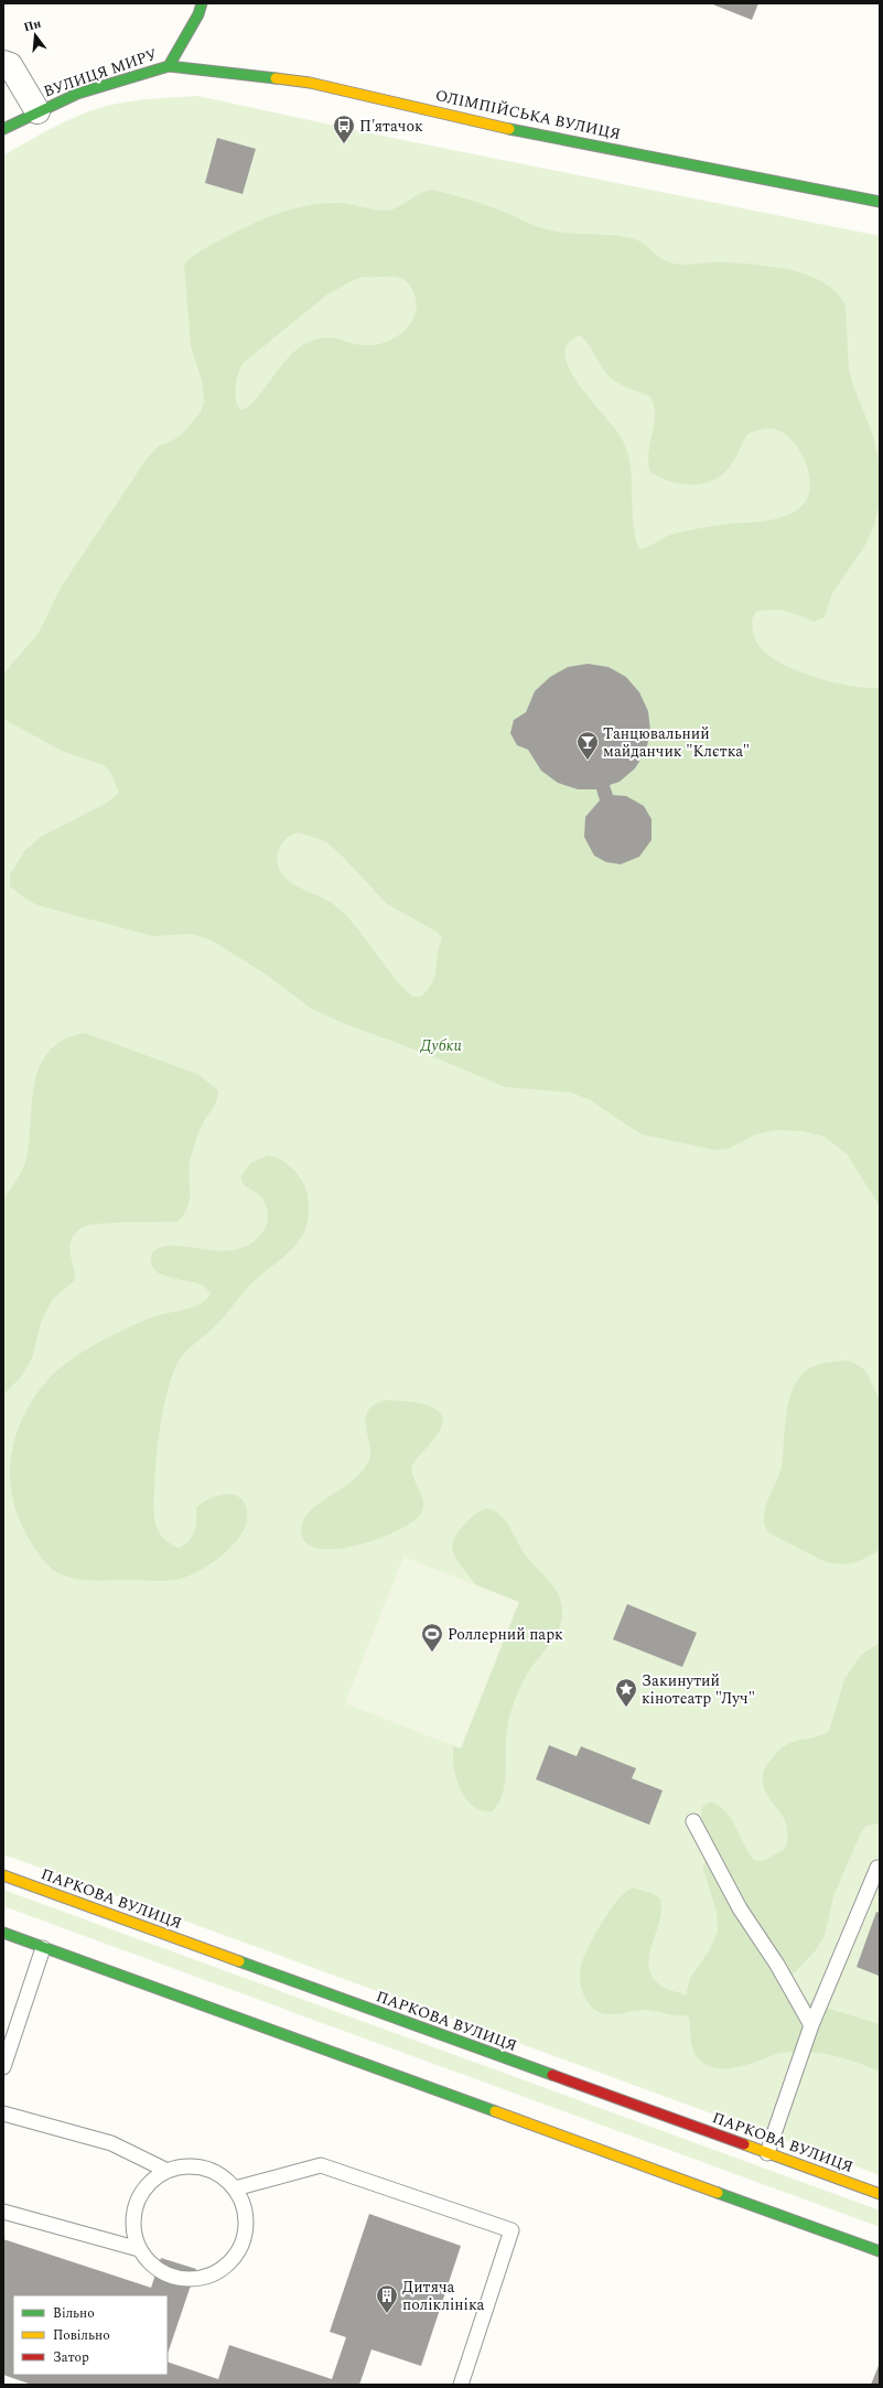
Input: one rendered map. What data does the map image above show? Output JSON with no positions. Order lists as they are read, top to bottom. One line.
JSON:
{"streets":{"street":["ВУЛИЦЯ МИРУ","ОЛІМПІЙСЬКА ВУЛИЦЯ","ПАРКОВА ВУЛИЦЯ"]},"crossings":[["ВУЛИЦЯ МИРУ","ОЛІМПІЙСЬКА ВУЛИЦЯ"]],"parks":["Дубки"],"places":{"bus stop":["П'ятачок"],"bar":["Танцювальний майданчик \"Клєтка\""],"sports":["Роллерний парк"],"place":["Закинутий кінотеатр \"Луч\""],"building":["Дитяча поліклініка"]},"legend":["Вільно","Повільно","Затор"],"north":"top"}
